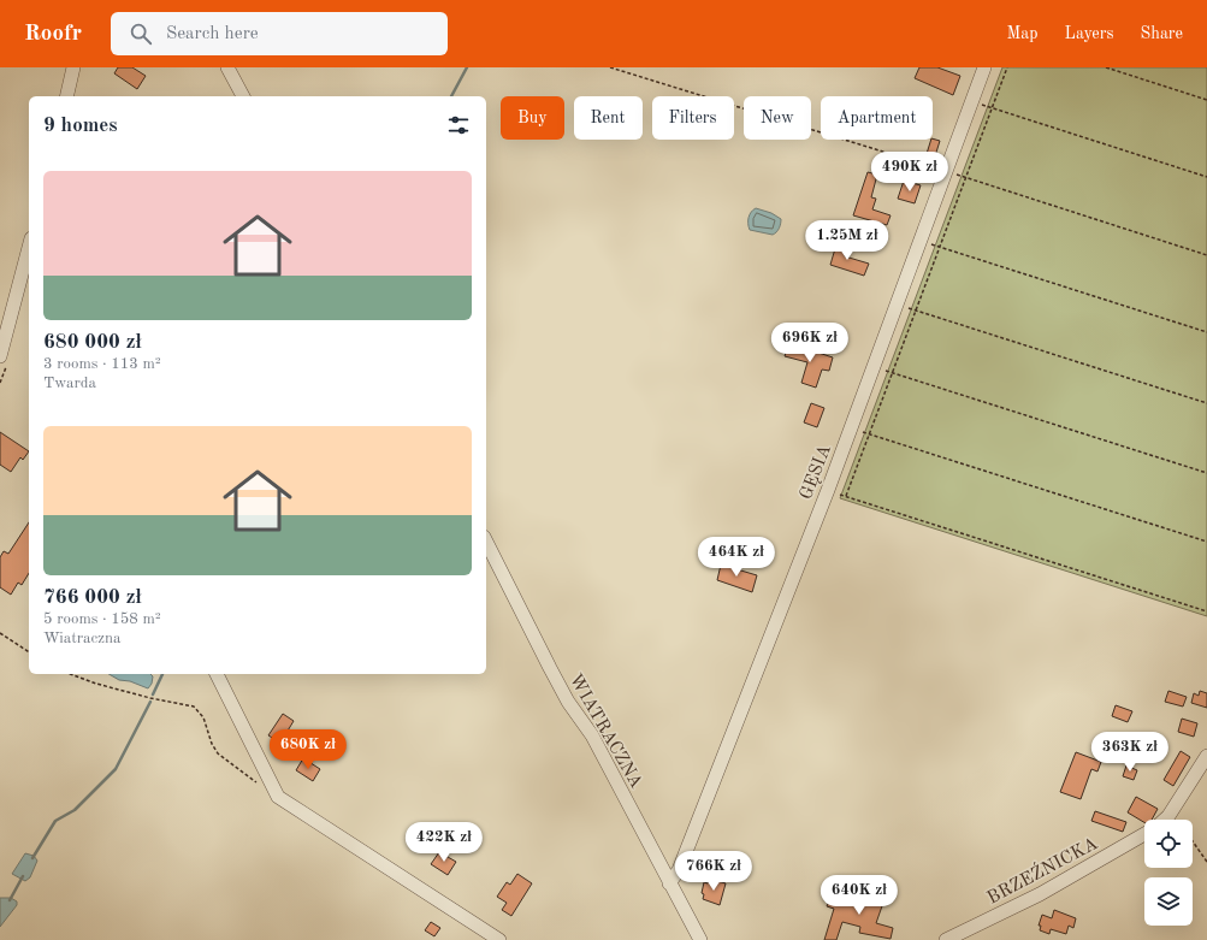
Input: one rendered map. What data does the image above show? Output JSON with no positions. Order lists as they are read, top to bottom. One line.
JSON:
{"streets":{"street":["GĘSIA","WIATRACZNA","BRZEŹNICKA"]},"crossings":[["GĘSIA","WIATRACZNA"]],"page":{"header":"Roofr","search":"Search here","nav":["Map","Layers","Share"],"chip":["Buy","Rent","Filters","New","Apartment"],"heading":"9 homes","price":["490K zł","1.25M zł","696K zł","464K zł","680K zł","363K zł","422K zł","766K zł","640K zł"],"list":[{"name":"680 000 zł","note":"3 rooms · 113 m² · Twarda"},{"name":"766 000 zł","note":"5 rooms · 158 m² · Wiatraczna"}]}}
